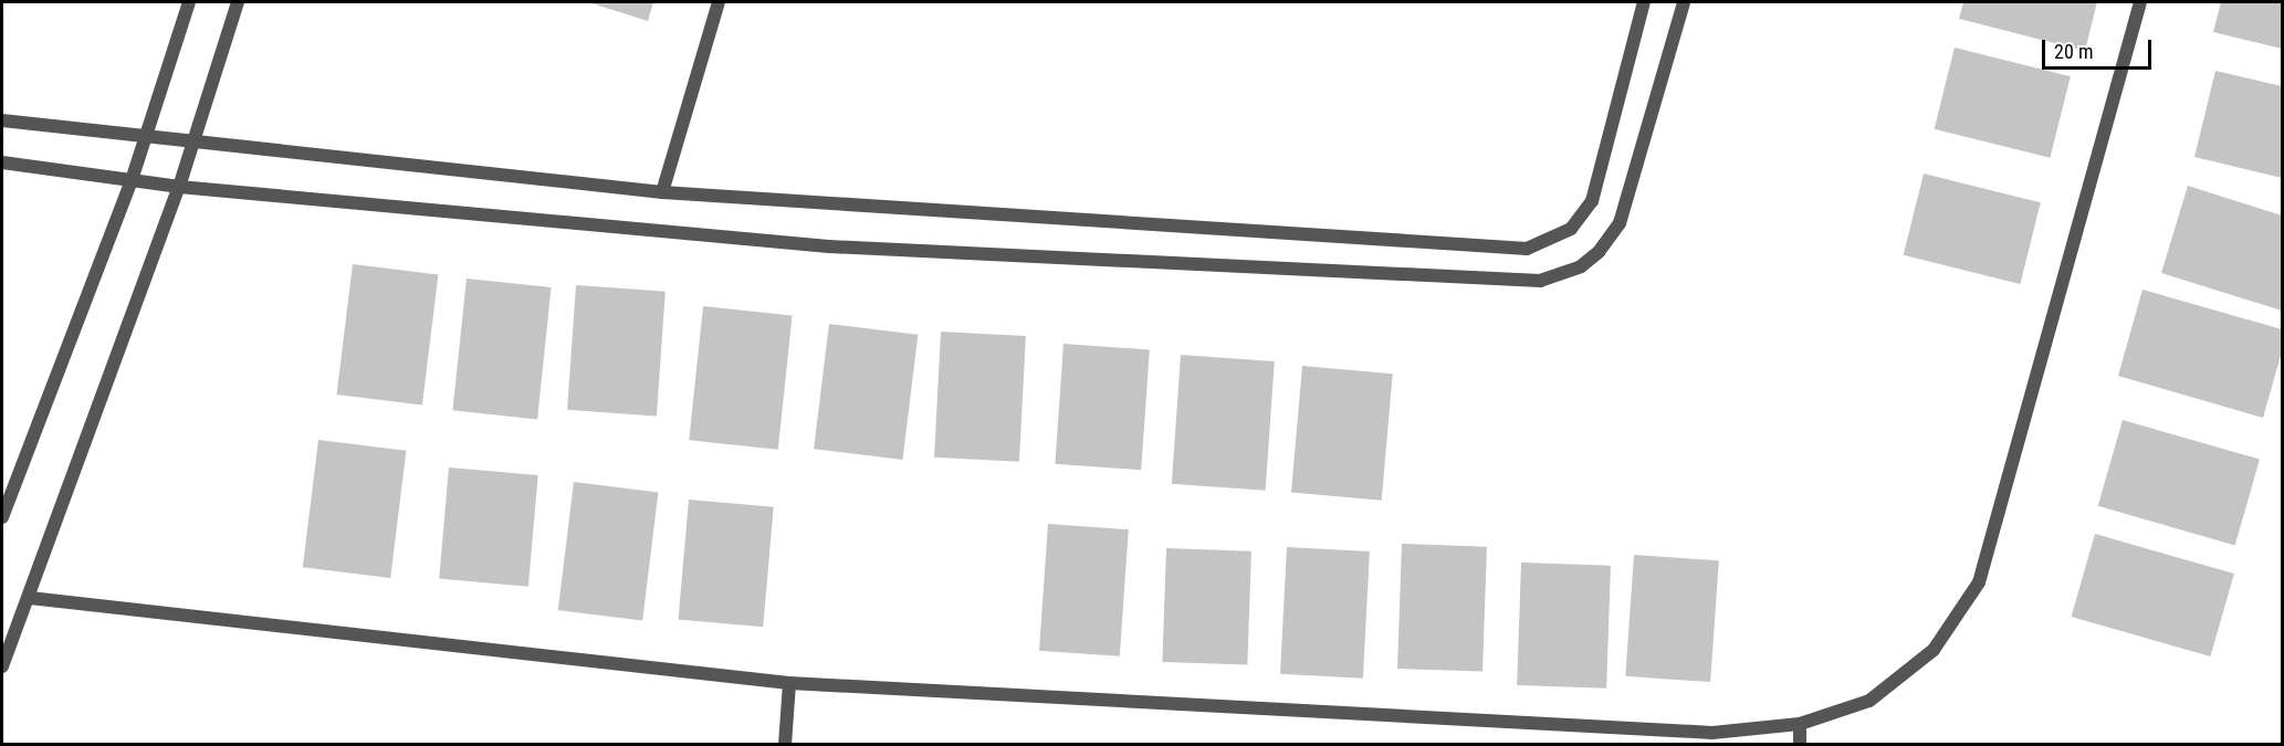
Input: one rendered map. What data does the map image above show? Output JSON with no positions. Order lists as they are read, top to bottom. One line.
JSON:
{"scale_bar":"20 m"}
